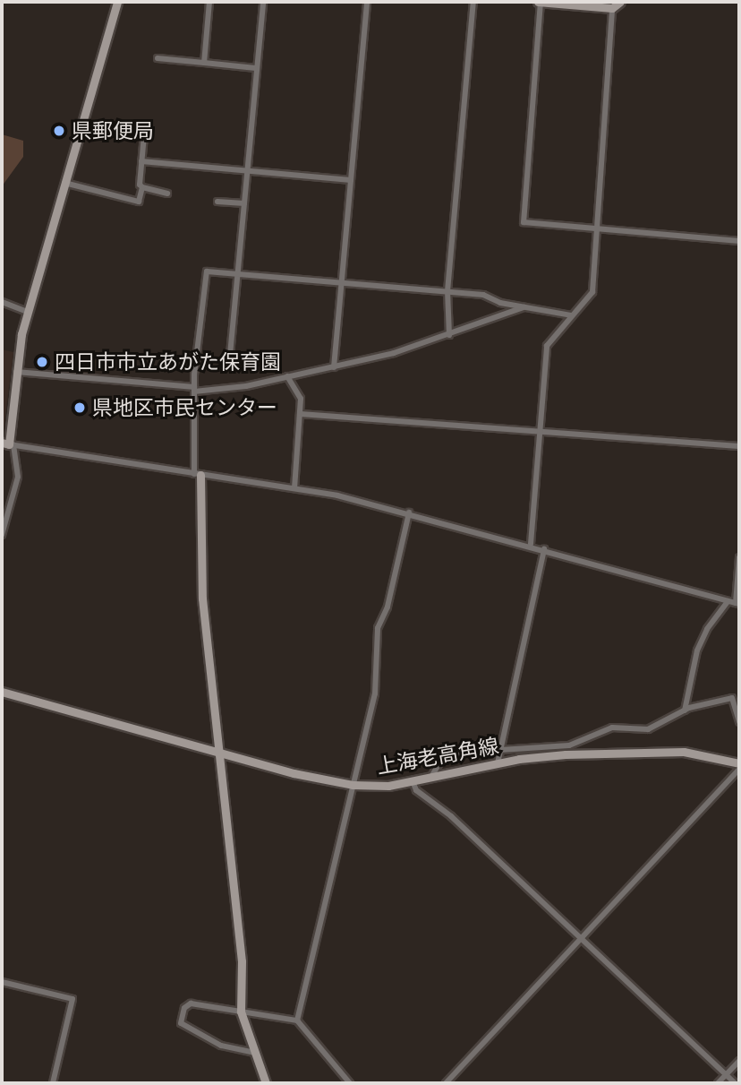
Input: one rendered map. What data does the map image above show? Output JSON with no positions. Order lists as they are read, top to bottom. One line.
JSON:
{"streets":{"main road":["上海老高角線"]},"places":["県郵便局","四日市市立あがた保育園","県地区市民センター"]}
